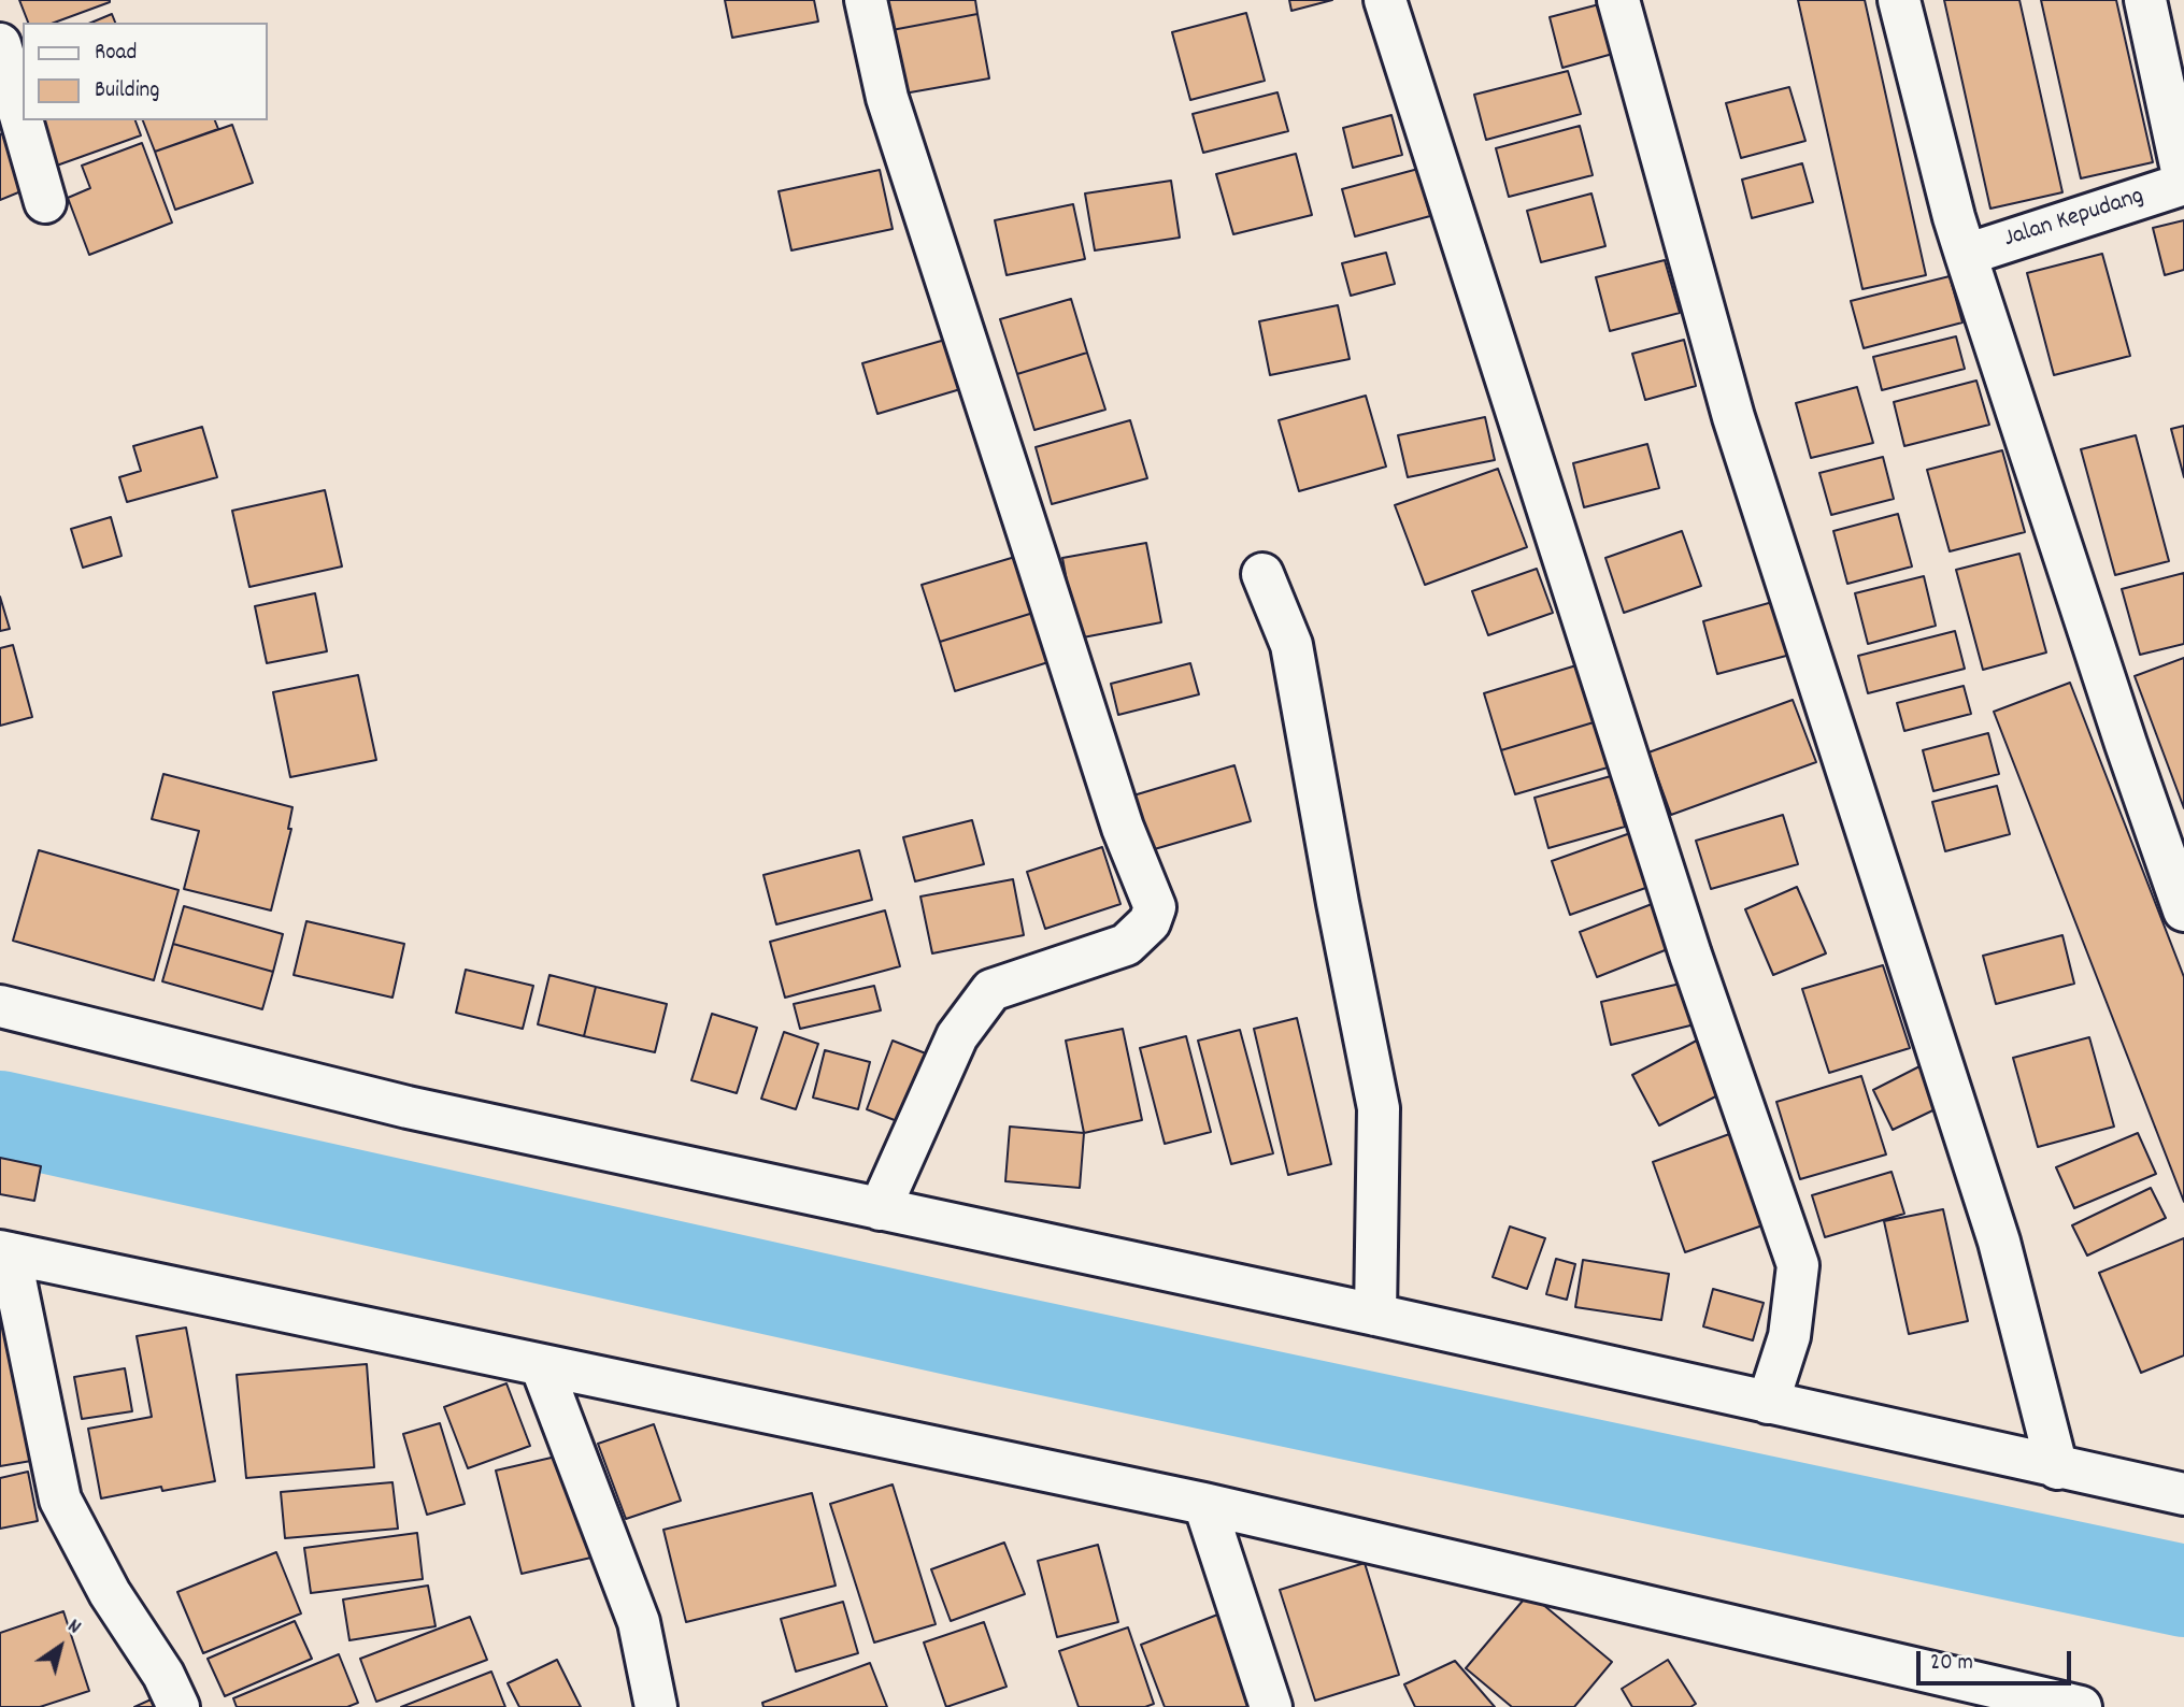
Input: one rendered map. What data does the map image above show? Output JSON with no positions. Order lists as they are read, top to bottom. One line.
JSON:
{"streets":{"street":["Jalan Kepudang"]},"legend":["Road","Building"],"scale_bar":"20 m","north":"top right"}
